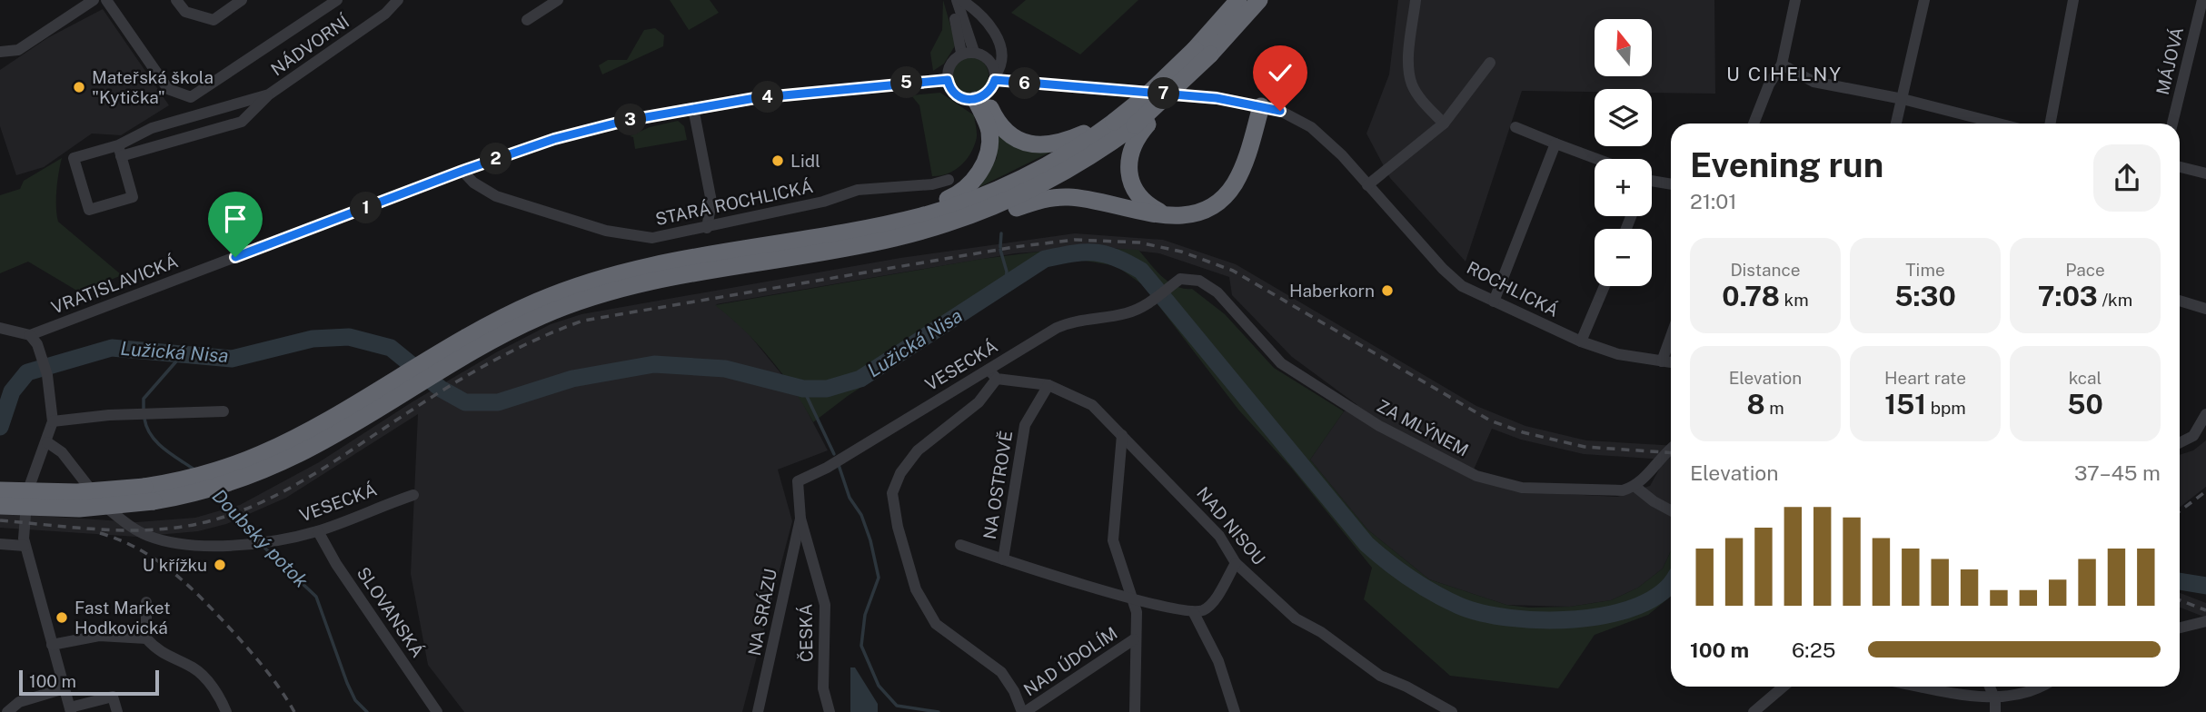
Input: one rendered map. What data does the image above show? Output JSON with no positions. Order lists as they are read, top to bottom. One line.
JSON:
{"streets":{"street":["NÁDVORNÍ","MÁJOVÁ","STARÁ ROCHLICKÁ","VRATISLAVICKÁ","ROCHLICKÁ","VESECKÁ","ZA MLÝNEM","NA OSTROVĚ","NAD NISOU","SLOVANSKÁ","NA SRÁZU","ČESKÁ","NAD ÚDOLÍM"]},"crossings":[["STARÁ ROCHLICKÁ","VRATISLAVICKÁ"],["VRATISLAVICKÁ","ROCHLICKÁ"],["VESECKÁ","ZA MLÝNEM"],["VESECKÁ","NAD NISOU"],["VESECKÁ","SLOVANSKÁ"],["VESECKÁ","NA SRÁZU"],["VESECKÁ","ČESKÁ"],["VESECKÁ","NAD ÚDOLÍM"],["NA OSTROVĚ","NAD NISOU"],["NAD NISOU","NAD ÚDOLÍM"],["NA SRÁZU","ČESKÁ"]],"districts":["U CIHELNY"],"water":["Lužická Nisa","Doubský potok"],"places":["Mateřská škola \"Kytička\"","Lidl","Haberkorn","U křížku","Fast Market Hodkovická"],"scale_bar":"100 m","north":"top","page":{"map_buttons":["+","−"],"pins":["5","6","7","4","3","2","1"],"heading":["Evening run","21:01"],"stats":[["Distance","0.78 km"],["Time","5:30"],["Pace","7:03 /km"],["Elevation","8 m"],["Heart rate","151 bpm"],["kcal","50"]],"chart":["Elevation","37–45 m"],"list":[{"name":"100 m","note":"6:25"}],"scale":"100 m"}}
